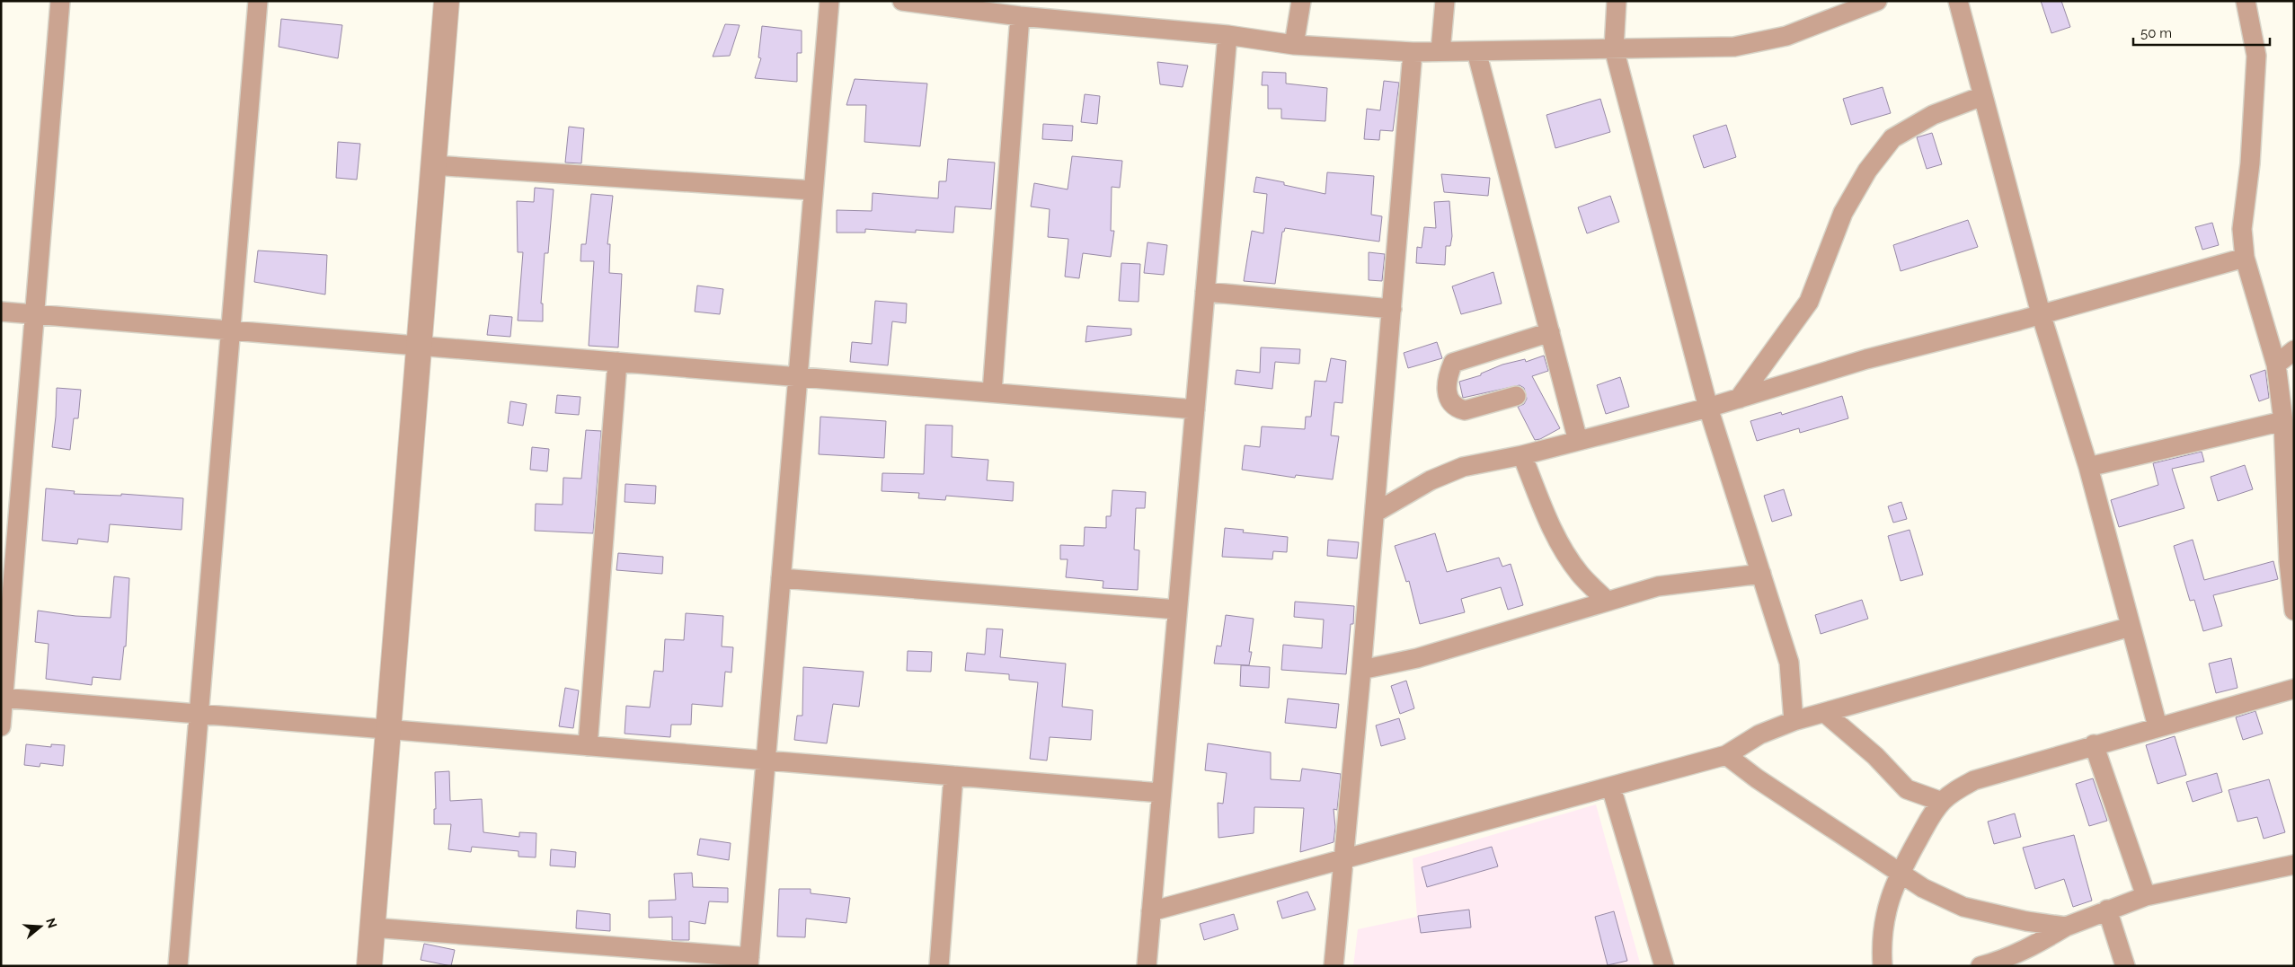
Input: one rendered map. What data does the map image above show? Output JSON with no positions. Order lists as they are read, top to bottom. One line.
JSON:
{"scale_bar":"50 m","north":"right"}
